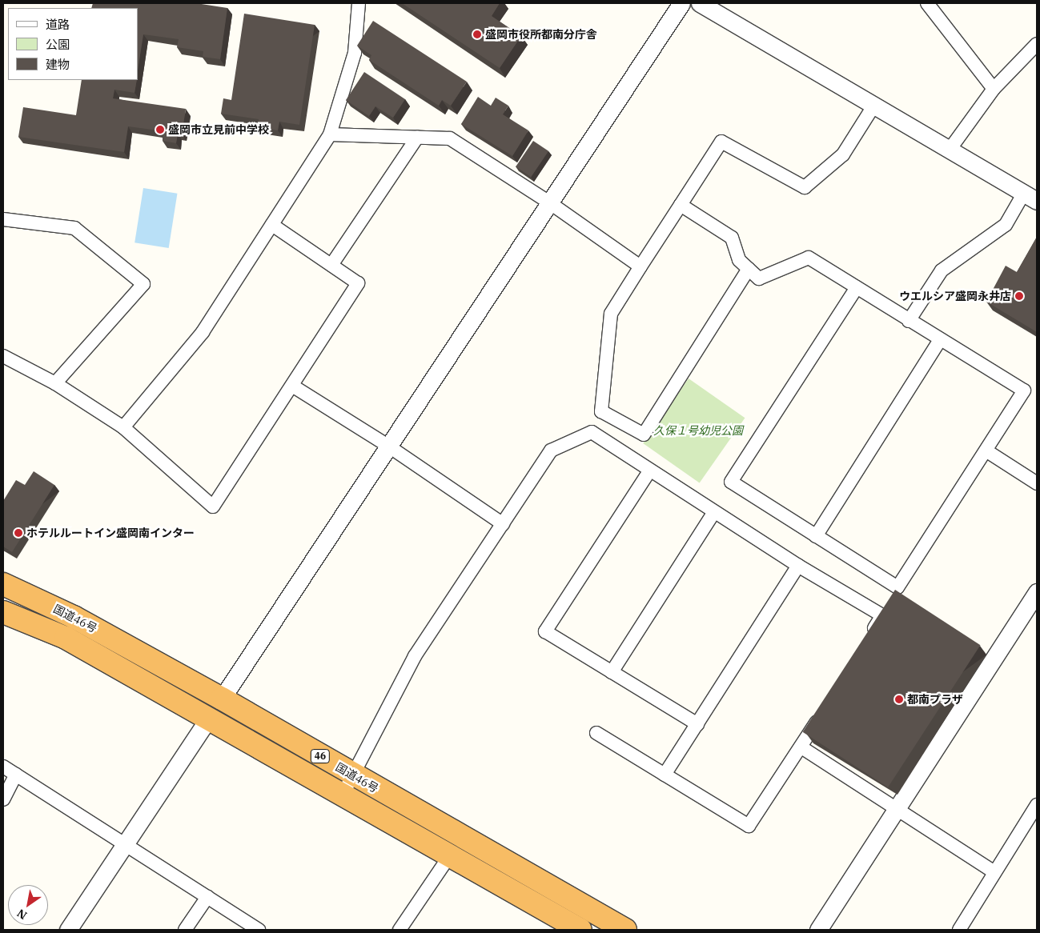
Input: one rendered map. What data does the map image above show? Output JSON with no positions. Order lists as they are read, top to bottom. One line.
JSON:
{"streets":{"highway":["国道46号","46"]},"parks":["久保１号幼児公園"],"places":["盛岡市役所都南分庁舎","盛岡市立見前中学校","ウエルシア盛岡永井店","ホテルルートイン盛岡南インター","都南プラザ"],"legend":["道路","公園","建物"],"north":"bottom left"}
